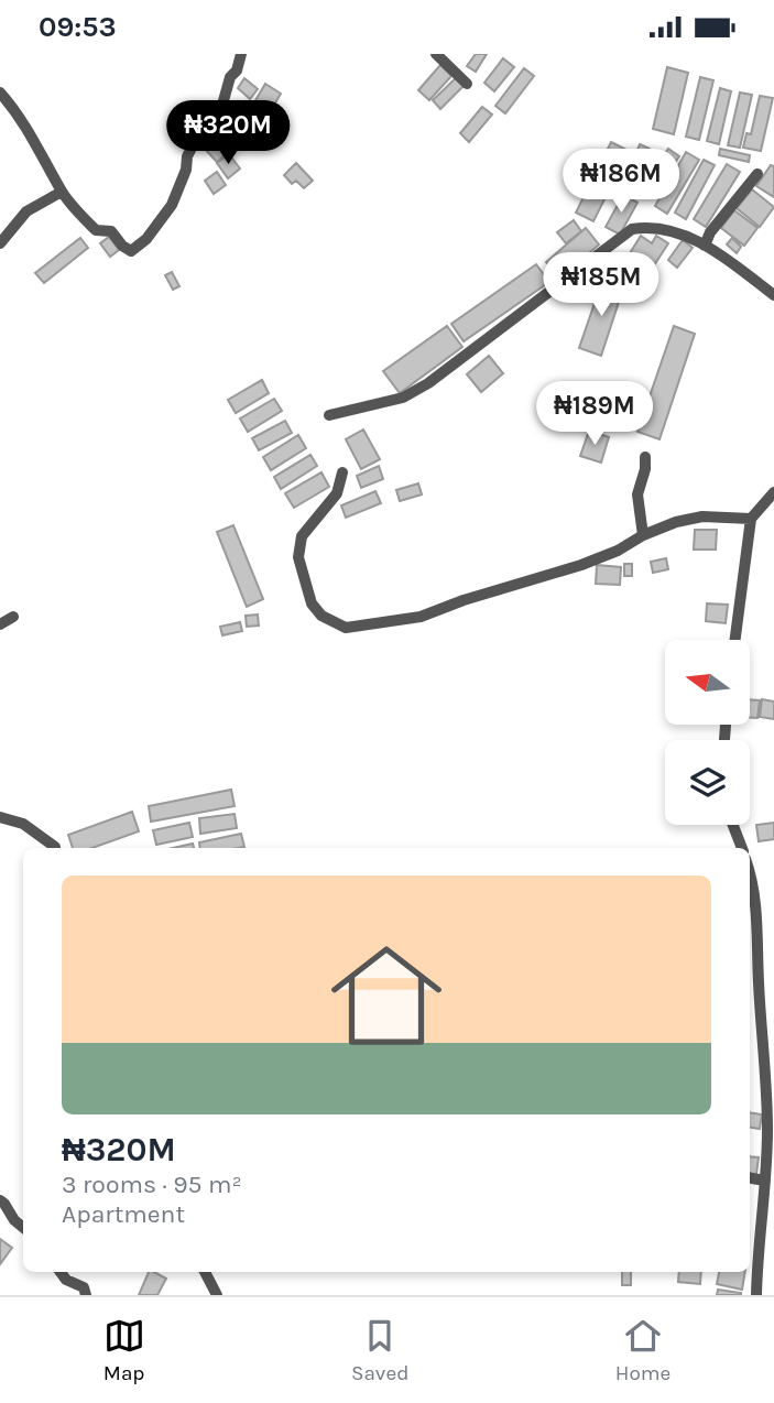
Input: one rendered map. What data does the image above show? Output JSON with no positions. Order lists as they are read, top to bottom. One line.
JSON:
{"north":"left","page":{"status":"09:53","price":["₦320M","₦186M","₦185M","₦189M"],"list":[{"name":"₦320M","note":"3 rooms · 95 m² · Apartment"}],"tabs":["Map","Saved","Home"]}}
